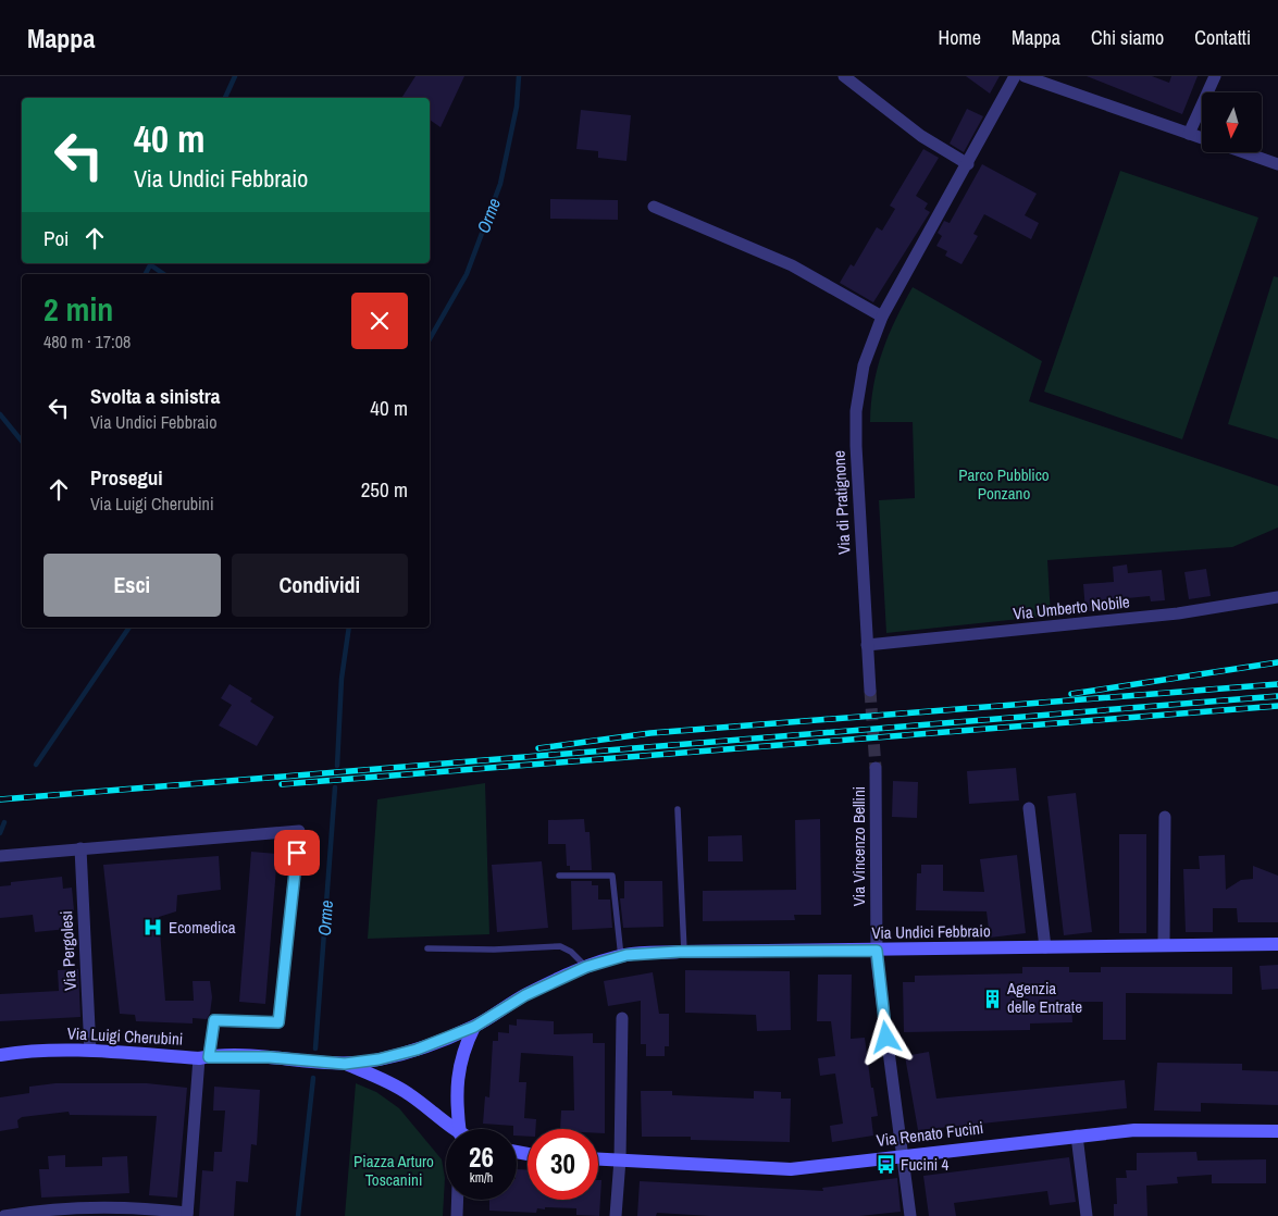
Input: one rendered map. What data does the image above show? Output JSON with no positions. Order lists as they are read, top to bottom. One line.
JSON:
{"streets":{"main road":["Via Undici Febbraio","Via Luigi Cherubini","Via Renato Fucini"],"street":["Via di Pratignone","Via Umberto Nobile","Via Vincenzo Bellini","Via Pergolesi"]},"crossings":[["Via di Pratignone","Via Umberto Nobile"],["Via Vincenzo Bellini","Via Undici Febbraio"],["Via Vincenzo Bellini","Via Renato Fucini"],["Via Undici Febbraio","Via Luigi Cherubini"],["Via Pergolesi","Via Luigi Cherubini"]],"water":["Orme"],"parks":["Parco Pubblico Ponzano","Piazza Arturo Toscanini"],"places":{"hospital":["Ecomedica"],"building":["Agenzia delle Entrate"],"bus stop":["Fucini 4"]},"north":"bottom","page":{"header":"Mappa","nav":["Home","Mappa","Chi siamo","Contatti"],"turn":["40 m","Via Undici Febbraio"],"then":"Poi","heading":["2 min","480 m · 17:08"],"list":[{"name":"Svolta a sinistra","note":"Via Undici Febbraio","value":"40 m"},{"name":"Prosegui","note":"Via Luigi Cherubini","value":"250 m"}],"buttons":["Esci","Condividi"],"speed":"26 km/h","limit":"30"}}
